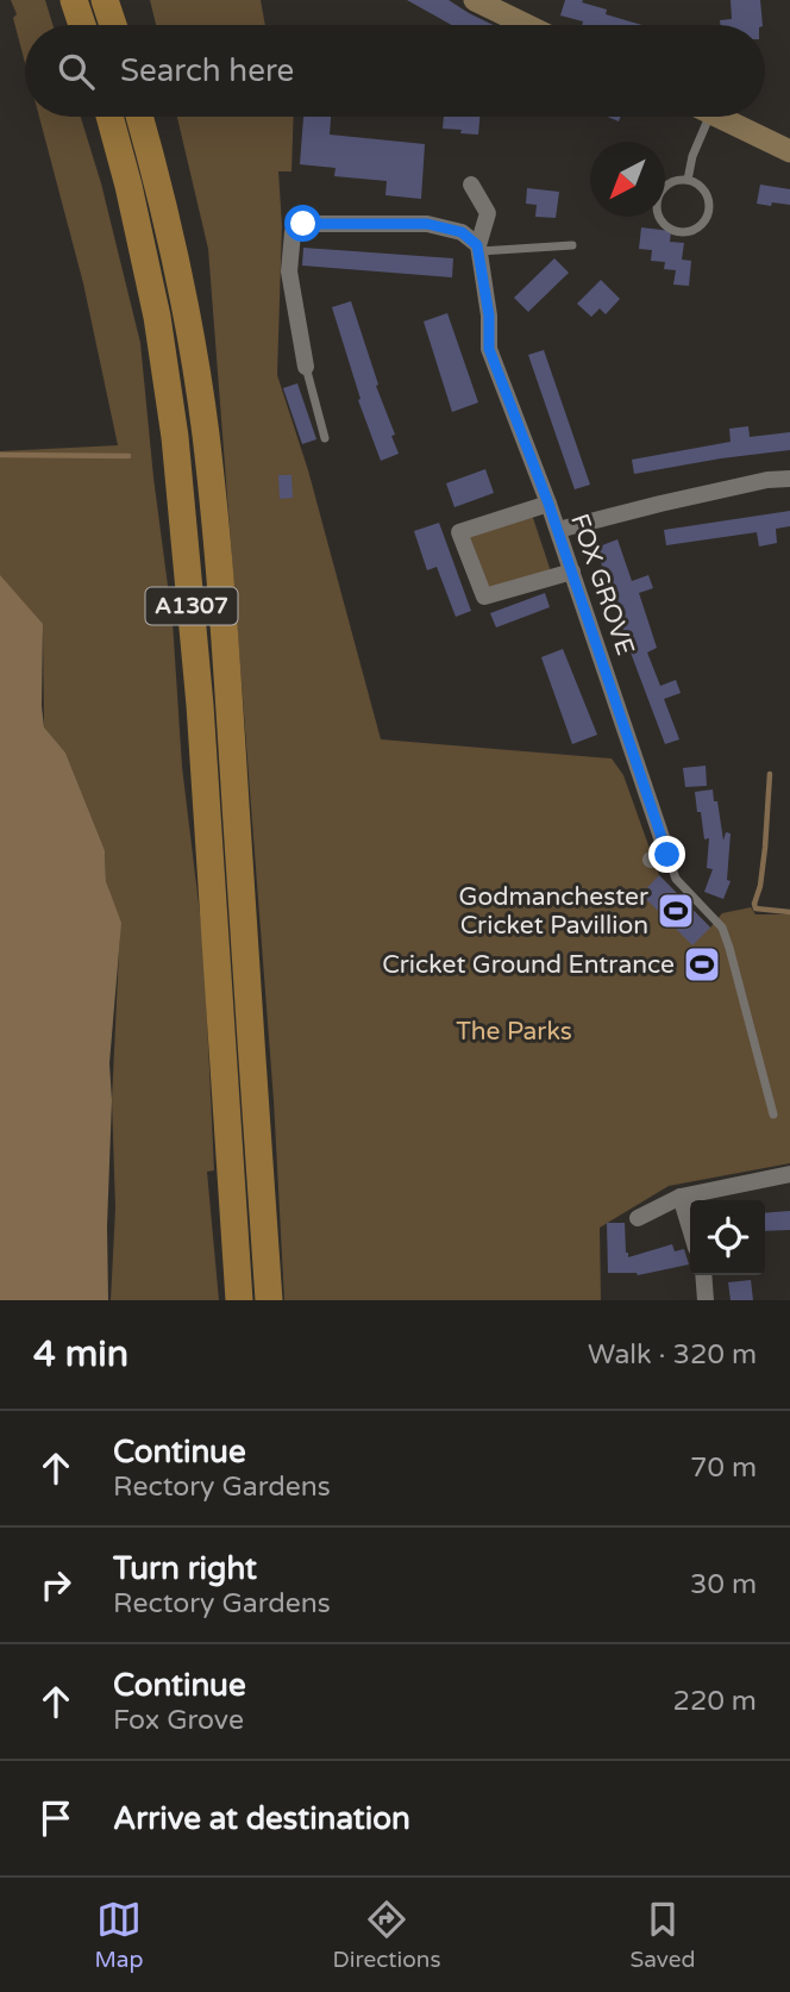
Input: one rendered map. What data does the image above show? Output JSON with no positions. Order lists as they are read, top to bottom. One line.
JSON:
{"streets":{"main road":["A1307"],"street":["FOX GROVE"]},"parks":["The Parks"],"places":{"sports":["Godmanchester Cricket Pavillion","Cricket Ground Entrance"]},"north":"bottom left","page":{"search":"Search here","heading":["4 min","Walk · 320 m"],"list":[["Continue","Rectory Gardens","70 m"],["Turn right","Rectory Gardens","30 m"],["Continue","Fox Grove","220 m"],"Arrive at destination"],"nav":["Map","Directions","Saved"]}}
